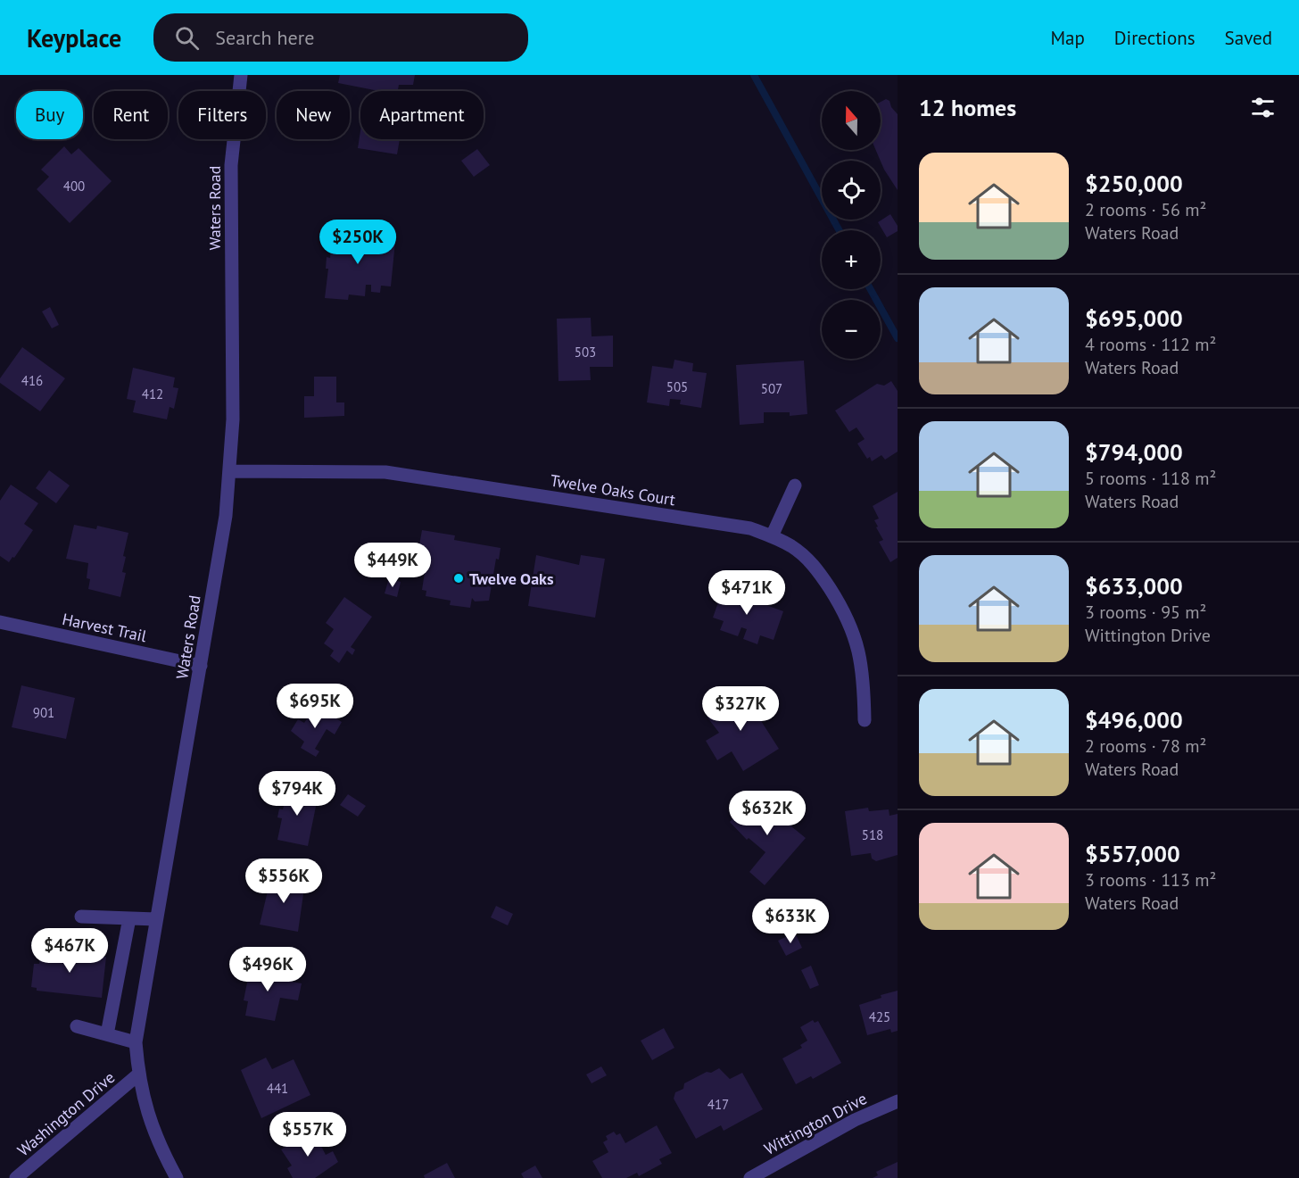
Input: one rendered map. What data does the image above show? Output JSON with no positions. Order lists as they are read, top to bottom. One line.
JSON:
{"streets":{"street":["Waters Road","Twelve Oaks Court","Harvest Trail","Washington Drive","Wittington Drive"]},"crossings":[["Waters Road","Twelve Oaks Court"],["Waters Road","Harvest Trail"],["Waters Road","Washington Drive"]],"places":["Twelve Oaks"],"house_numbers":["400","503","416","505","507","412","901","518","425","441","417"],"north":"top","page":{"header":"Keyplace","search":"Search here","nav":["Map","Directions","Saved"],"heading":"12 homes","map_buttons":["+","−"],"chip":["Buy","Rent","Filters","New","Apartment"],"list":[{"name":"$250,000","note":"2 rooms · 56 m² · Waters Road"},{"name":"$695,000","note":"4 rooms · 112 m² · Waters Road"},{"name":"$794,000","note":"5 rooms · 118 m² · Waters Road"},{"name":"$633,000","note":"3 rooms · 95 m² · Wittington Drive"},{"name":"$496,000","note":"2 rooms · 78 m² · Waters Road"},{"name":"$557,000","note":"3 rooms · 113 m² · Waters Road"}],"price":["$250K","$449K","$471K","$695K","$327K","$794K","$632K","$556K","$633K","$467K","$496K","$557K"]}}
